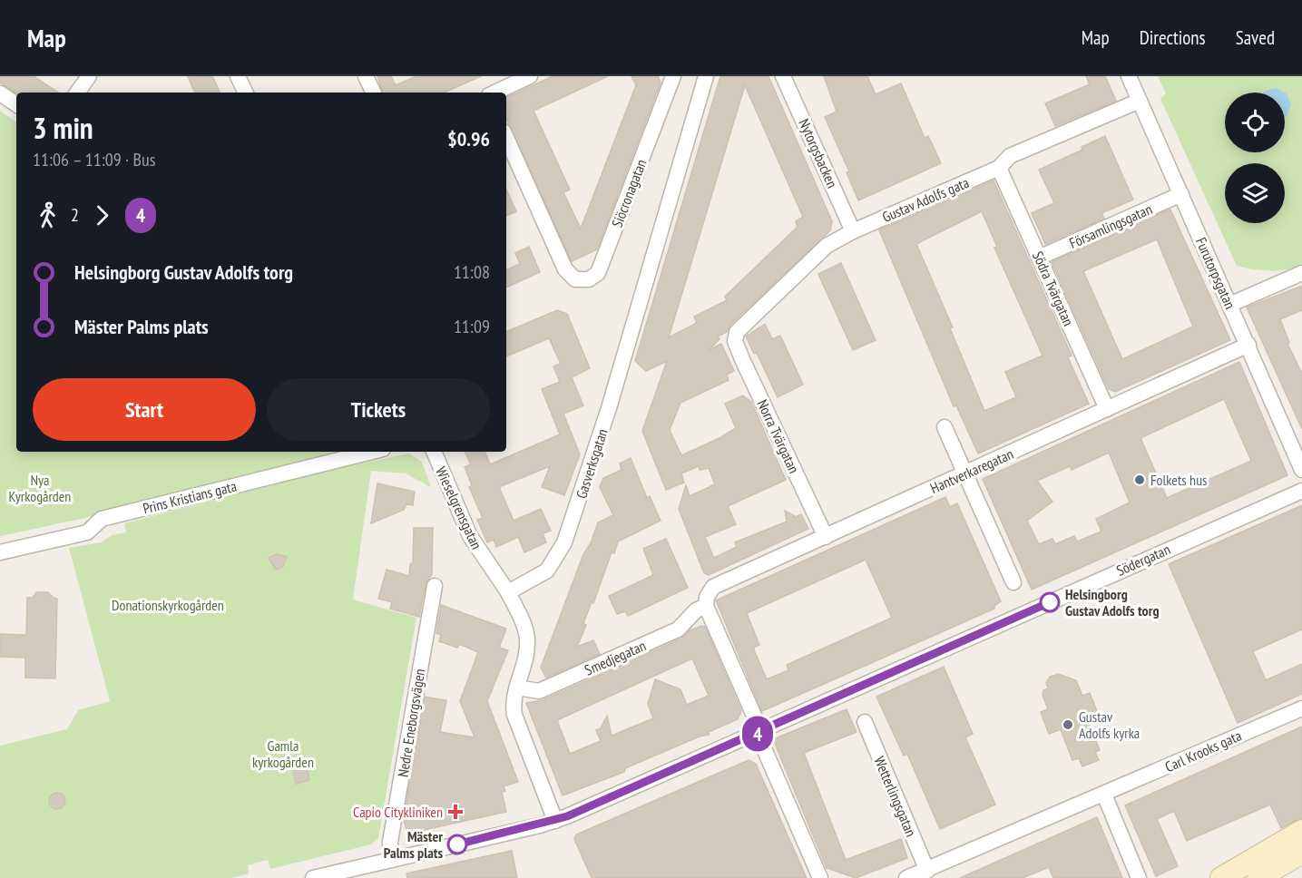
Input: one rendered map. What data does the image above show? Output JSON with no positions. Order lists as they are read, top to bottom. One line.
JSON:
{"streets":{"street":["Nytorgsbacken","Siöcronagatan","Gustav Adolfs gata","Församlingsgatan","Furutorpsgatan","Södra Tvärgatan","Norra Tvärgatan","Gasverksgatan","Hantverkaregatan","Prins Kristians gata","Wieselgrensgatan","Södergatan","Smedjegatan","Nedre Eneborgsvägen","Carl Krooks gata","Wetterlingsgatan"]},"crossings":[["Nytorgsbacken","Gustav Adolfs gata"],["Gustav Adolfs gata","Furutorpsgatan"],["Gustav Adolfs gata","Södra Tvärgatan"],["Gustav Adolfs gata","Norra Tvärgatan"],["Församlingsgatan","Furutorpsgatan"],["Församlingsgatan","Södra Tvärgatan"],["Furutorpsgatan","Hantverkaregatan"],["Södra Tvärgatan","Hantverkaregatan"],["Norra Tvärgatan","Hantverkaregatan"],["Gasverksgatan","Wieselgrensgatan"],["Hantverkaregatan","Smedjegatan"],["Södergatan","Nedre Eneborgsvägen"],["Carl Krooks gata","Wetterlingsgatan"]],"parks":["Nya Kyrkogården","Donationskyrkogården","Gamla kyrkogården"],"places":{"other":["Folkets hus","Helsingborg Gustav Adolfs torg","Gustav Adolfs kyrka","Mäster Palms plats"],"health":["Capio Citykliniken"]},"lines":["bus line 4"],"page":{"header":"Map","nav":["Map","Directions","Saved"],"on_map":"4","heading":["3 min","11:06 – 11:09 · Bus","$0.96"],"legs":["2","4"],"list":[{"name":"Helsingborg Gustav Adolfs torg","value":"11:08"},{"name":"Mäster Palms plats","value":"11:09"}],"buttons":["Start","Tickets"]}}
